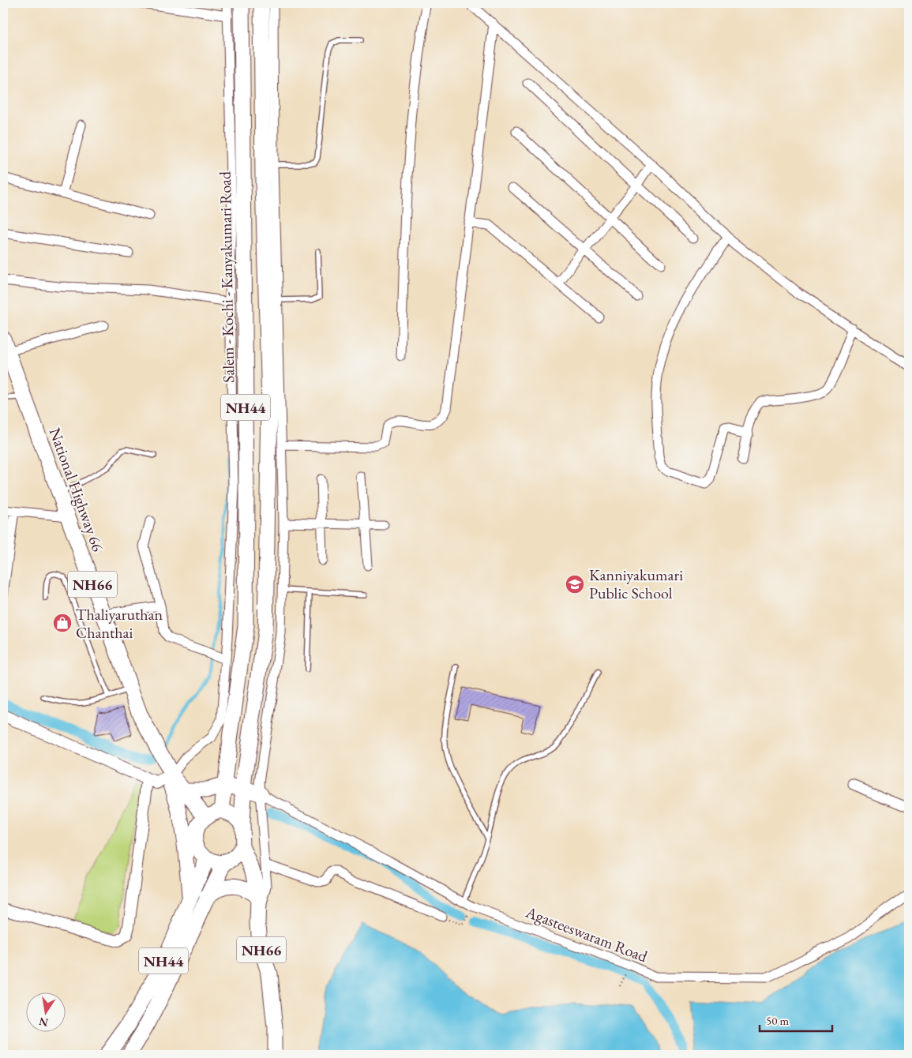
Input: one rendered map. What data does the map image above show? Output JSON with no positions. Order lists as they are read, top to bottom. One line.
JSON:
{"streets":{"highway":["Salem - Kochi - Kanyakumari Road","NH44","National Highway 66","NH66"],"street":["Agasteeswaram Road"]},"crossings":[["Salem - Kochi - Kanyakumari Road","NH44"],["Salem - Kochi - Kanyakumari Road","National Highway 66"],["Salem - Kochi - Kanyakumari Road","NH66"],["NH44","National Highway 66"],["NH44","NH66"],["National Highway 66","NH66"]],"places":{"school or university":["Kanniyakumari Public School"],"shop":["Thaliyaruthan Chanthai"]},"scale_bar":"50 m","north":"bottom"}
